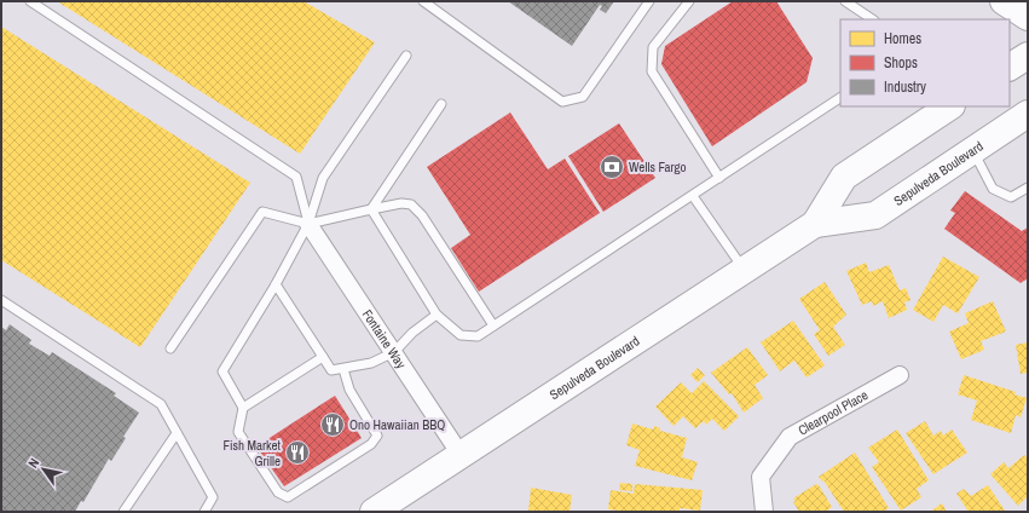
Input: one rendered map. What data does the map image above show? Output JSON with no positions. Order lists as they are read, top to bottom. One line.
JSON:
{"streets":{"main road":["Sepulveda Boulevard"],"street":["Fontaine Way","Clearpool Place"]},"crossings":[["Sepulveda Boulevard","Fontaine Way"]],"places":{"bank":["Wells Fargo"],"restaurant":["Ono Hawaiian BBQ","Fish Market Grille"]},"legend":["Homes","Shops","Industry"],"north":"top left"}
